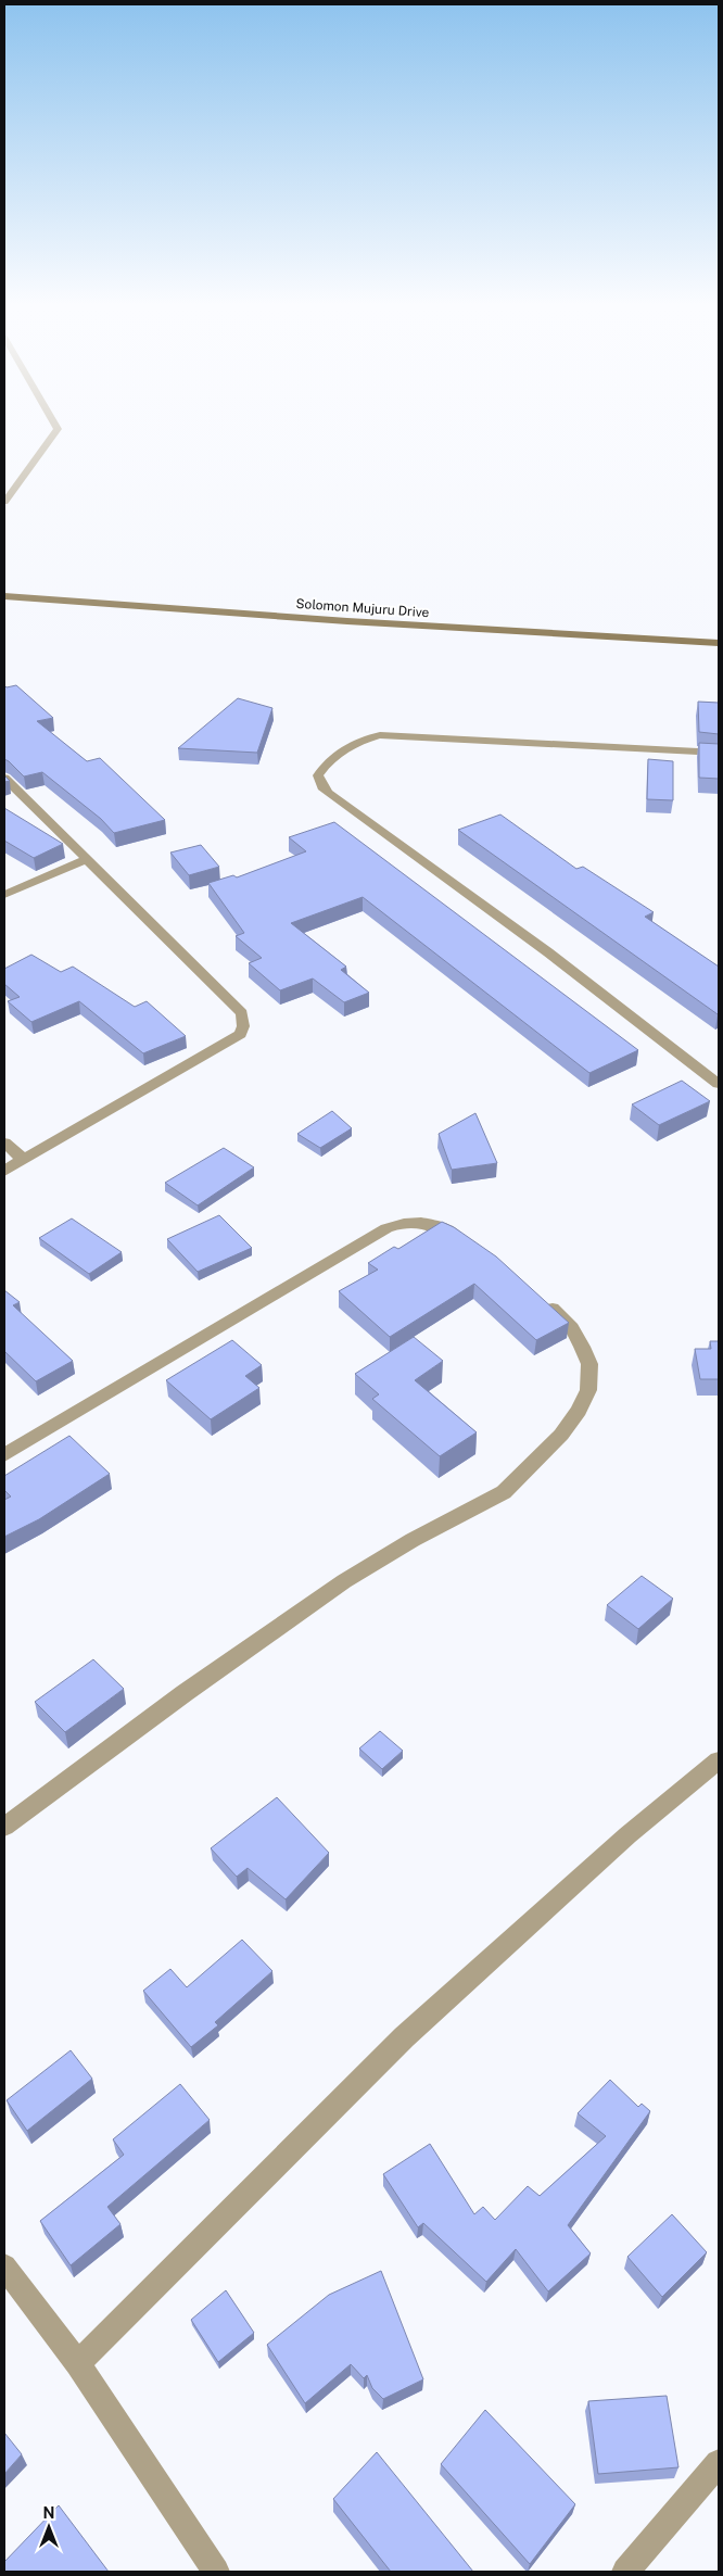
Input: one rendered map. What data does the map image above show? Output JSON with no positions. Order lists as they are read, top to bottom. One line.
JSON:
{"streets":{"street":["Solomon Mujuru Drive"]},"north":"top"}
